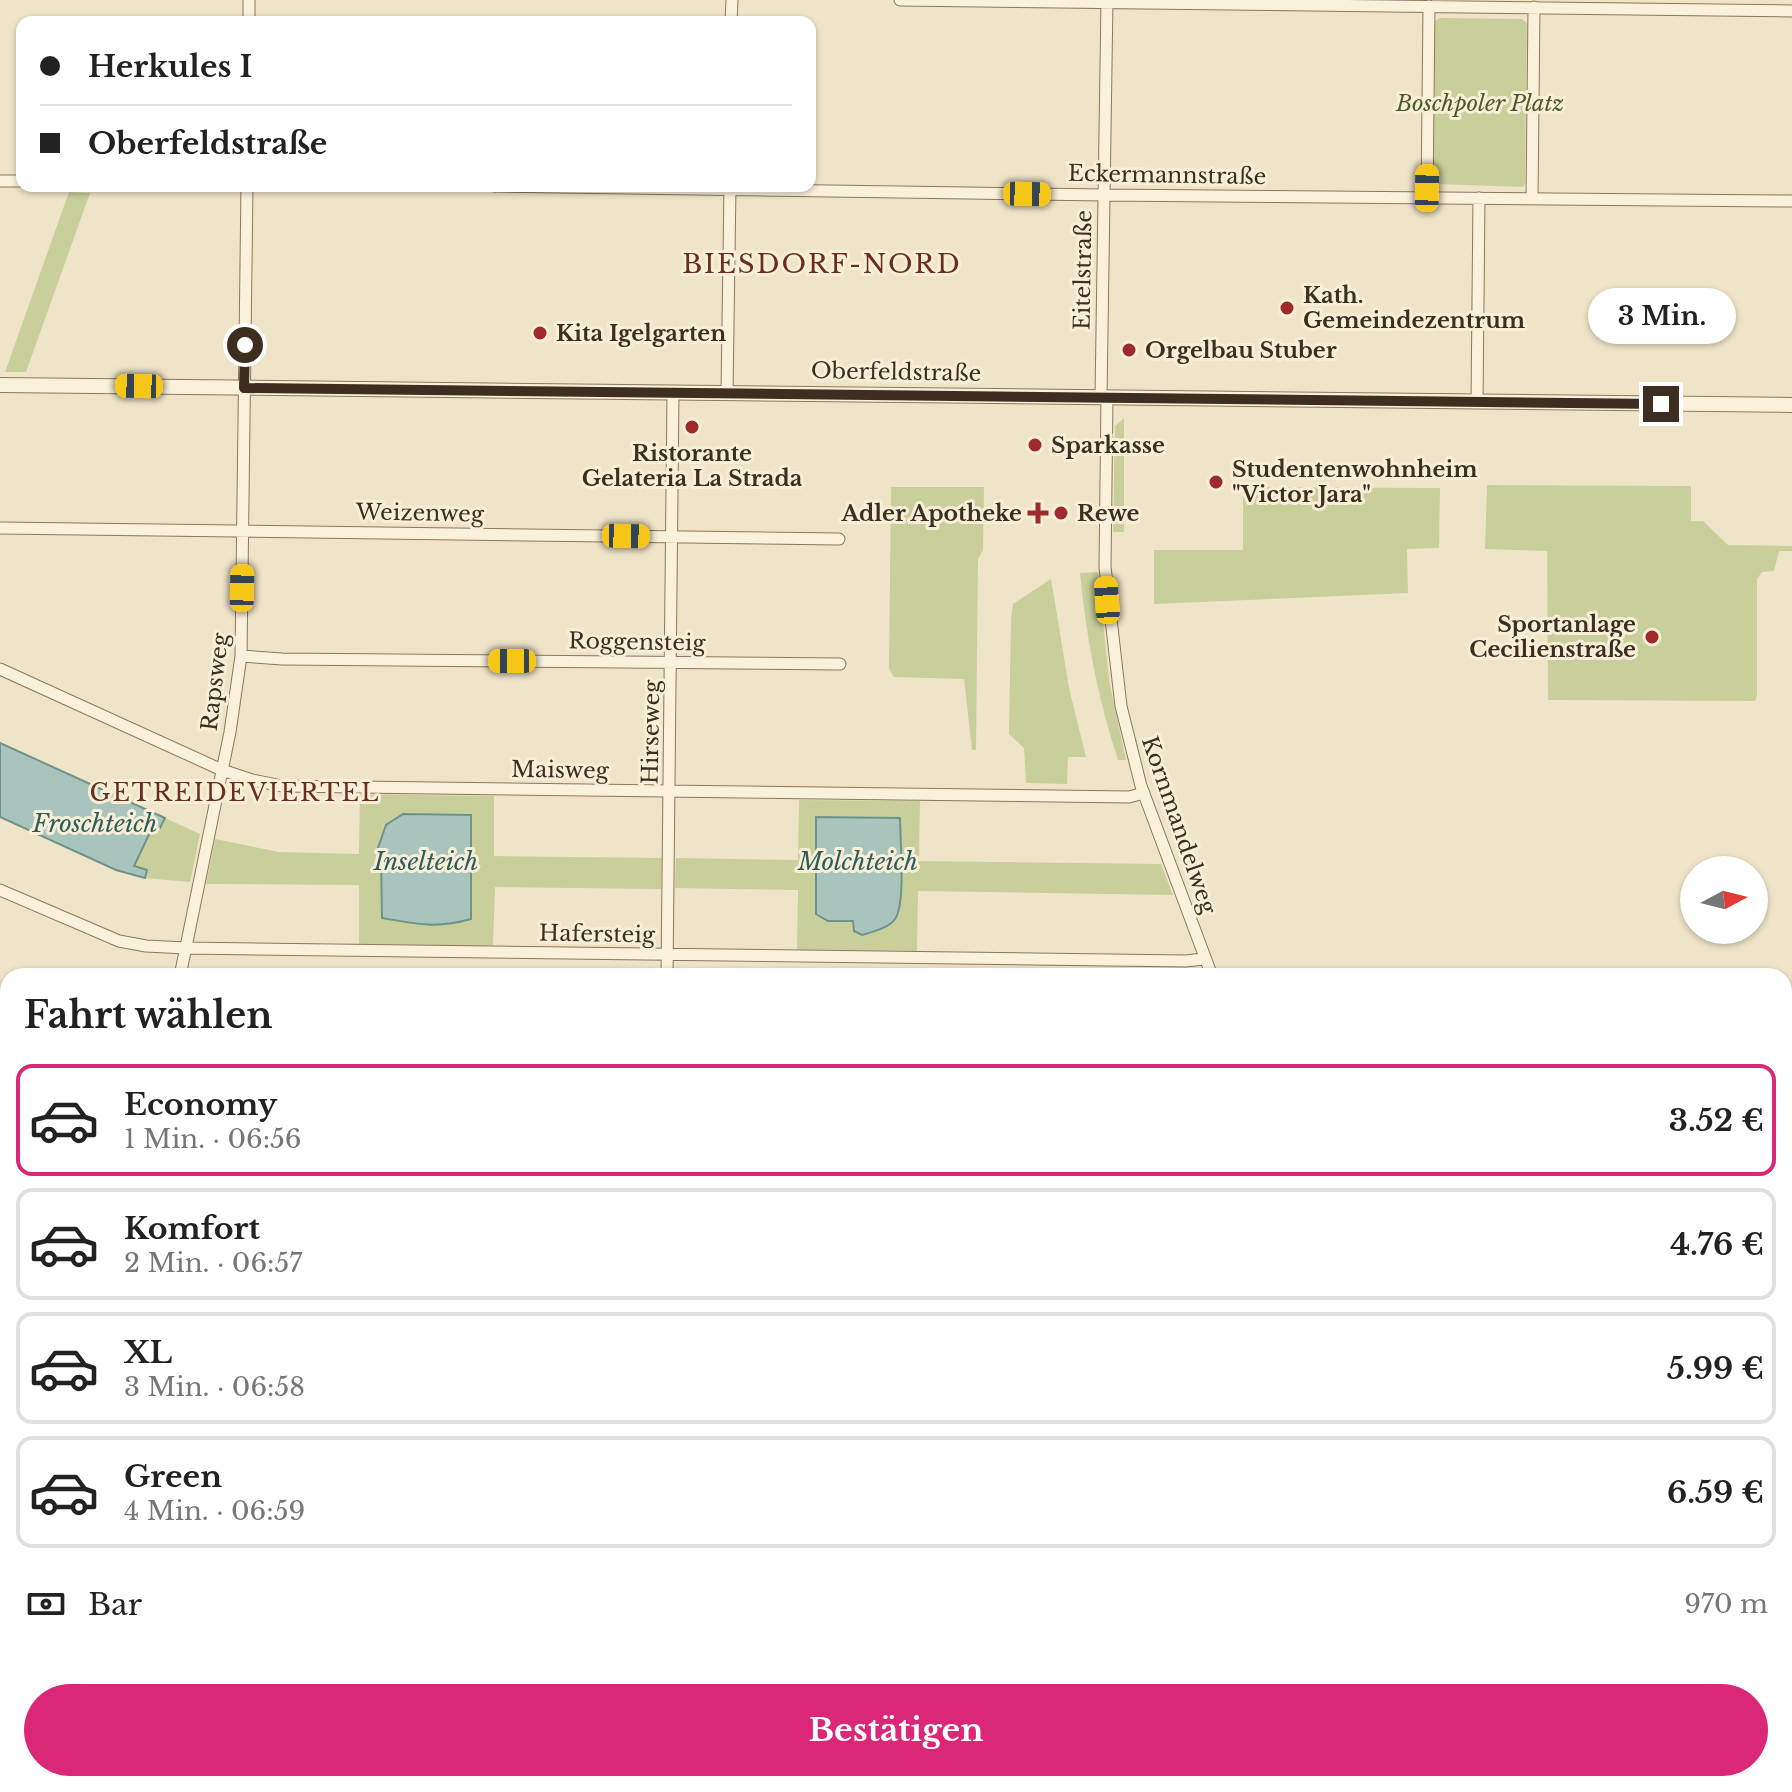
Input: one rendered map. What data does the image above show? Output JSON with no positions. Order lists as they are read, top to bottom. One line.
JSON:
{"streets":{"street":["Eckermannstraße","Eitelstraße","Oberfeldstraße","Weizenweg","Roggensteig","Rapsweg","Hirseweg","Maisweg","Kornmandelweg","Hafersteig"]},"crossings":[["Eckermannstraße","Eitelstraße"],["Eitelstraße","Oberfeldstraße"],["Eitelstraße","Kornmandelweg"],["Oberfeldstraße","Rapsweg"],["Oberfeldstraße","Hirseweg"],["Oberfeldstraße","Kornmandelweg"],["Weizenweg","Rapsweg"],["Weizenweg","Hirseweg"],["Roggensteig","Rapsweg"],["Roggensteig","Hirseweg"],["Rapsweg","Maisweg"],["Rapsweg","Hafersteig"],["Hirseweg","Maisweg"],["Hirseweg","Hafersteig"],["Maisweg","Kornmandelweg"],["Kornmandelweg","Hafersteig"]],"districts":["BIESDORF-NORD","GETREIDEVIERTEL"],"water":["Froschteich","Inselteich","Molchteich"],"parks":["Boschpoler Platz"],"places":{"other":["Kath. Gemeindezentrum","Kita Igelgarten","Orgelbau Stuber","Ristorante Gelateria La Strada","Sparkasse","Studentenwohnheim \"Victor Jara\"","Rewe","Sportanlage Cecilienstraße"],"health":["Adler Apotheke"]},"north":"right","page":{"banner":["Herkules I","Oberfeldstraße"],"bubble":"3 Min.","heading":"Fahrt wählen","list":[{"name":"Economy","note":"1 Min. · 06:56","value":"3.52 €"},{"name":"Komfort","note":"2 Min. · 06:57","value":"4.76 €"},{"name":"XL","note":"3 Min. · 06:58","value":"5.99 €"},{"name":"Green","note":"4 Min. · 06:59","value":"6.59 €"}],"pay":["Bar","970 m"],"buttons":"Bestätigen"}}
